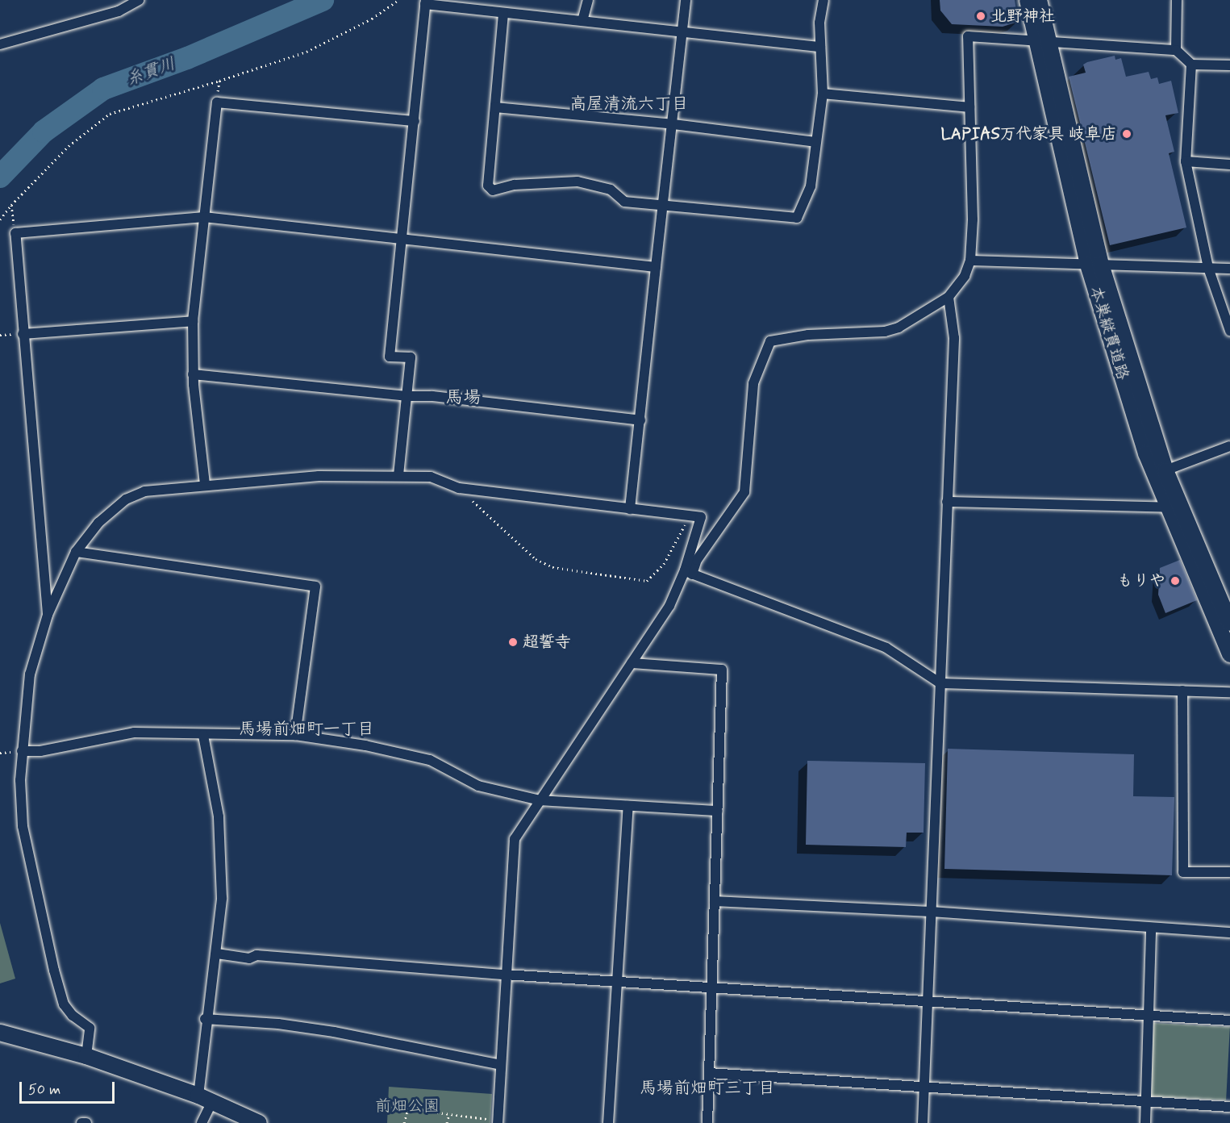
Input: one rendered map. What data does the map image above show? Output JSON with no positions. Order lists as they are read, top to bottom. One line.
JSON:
{"streets":{"main road":["本巣縦貫道路"]},"districts":["高屋清流六丁目","馬場","馬場前畑町一丁目","馬場前畑町三丁目"],"water":["糸貫川"],"parks":["前畑公園"],"places":["北野神社","LAPIAS万代家具 岐阜店","もりや","超誓寺"],"scale_bar":"50 m"}
